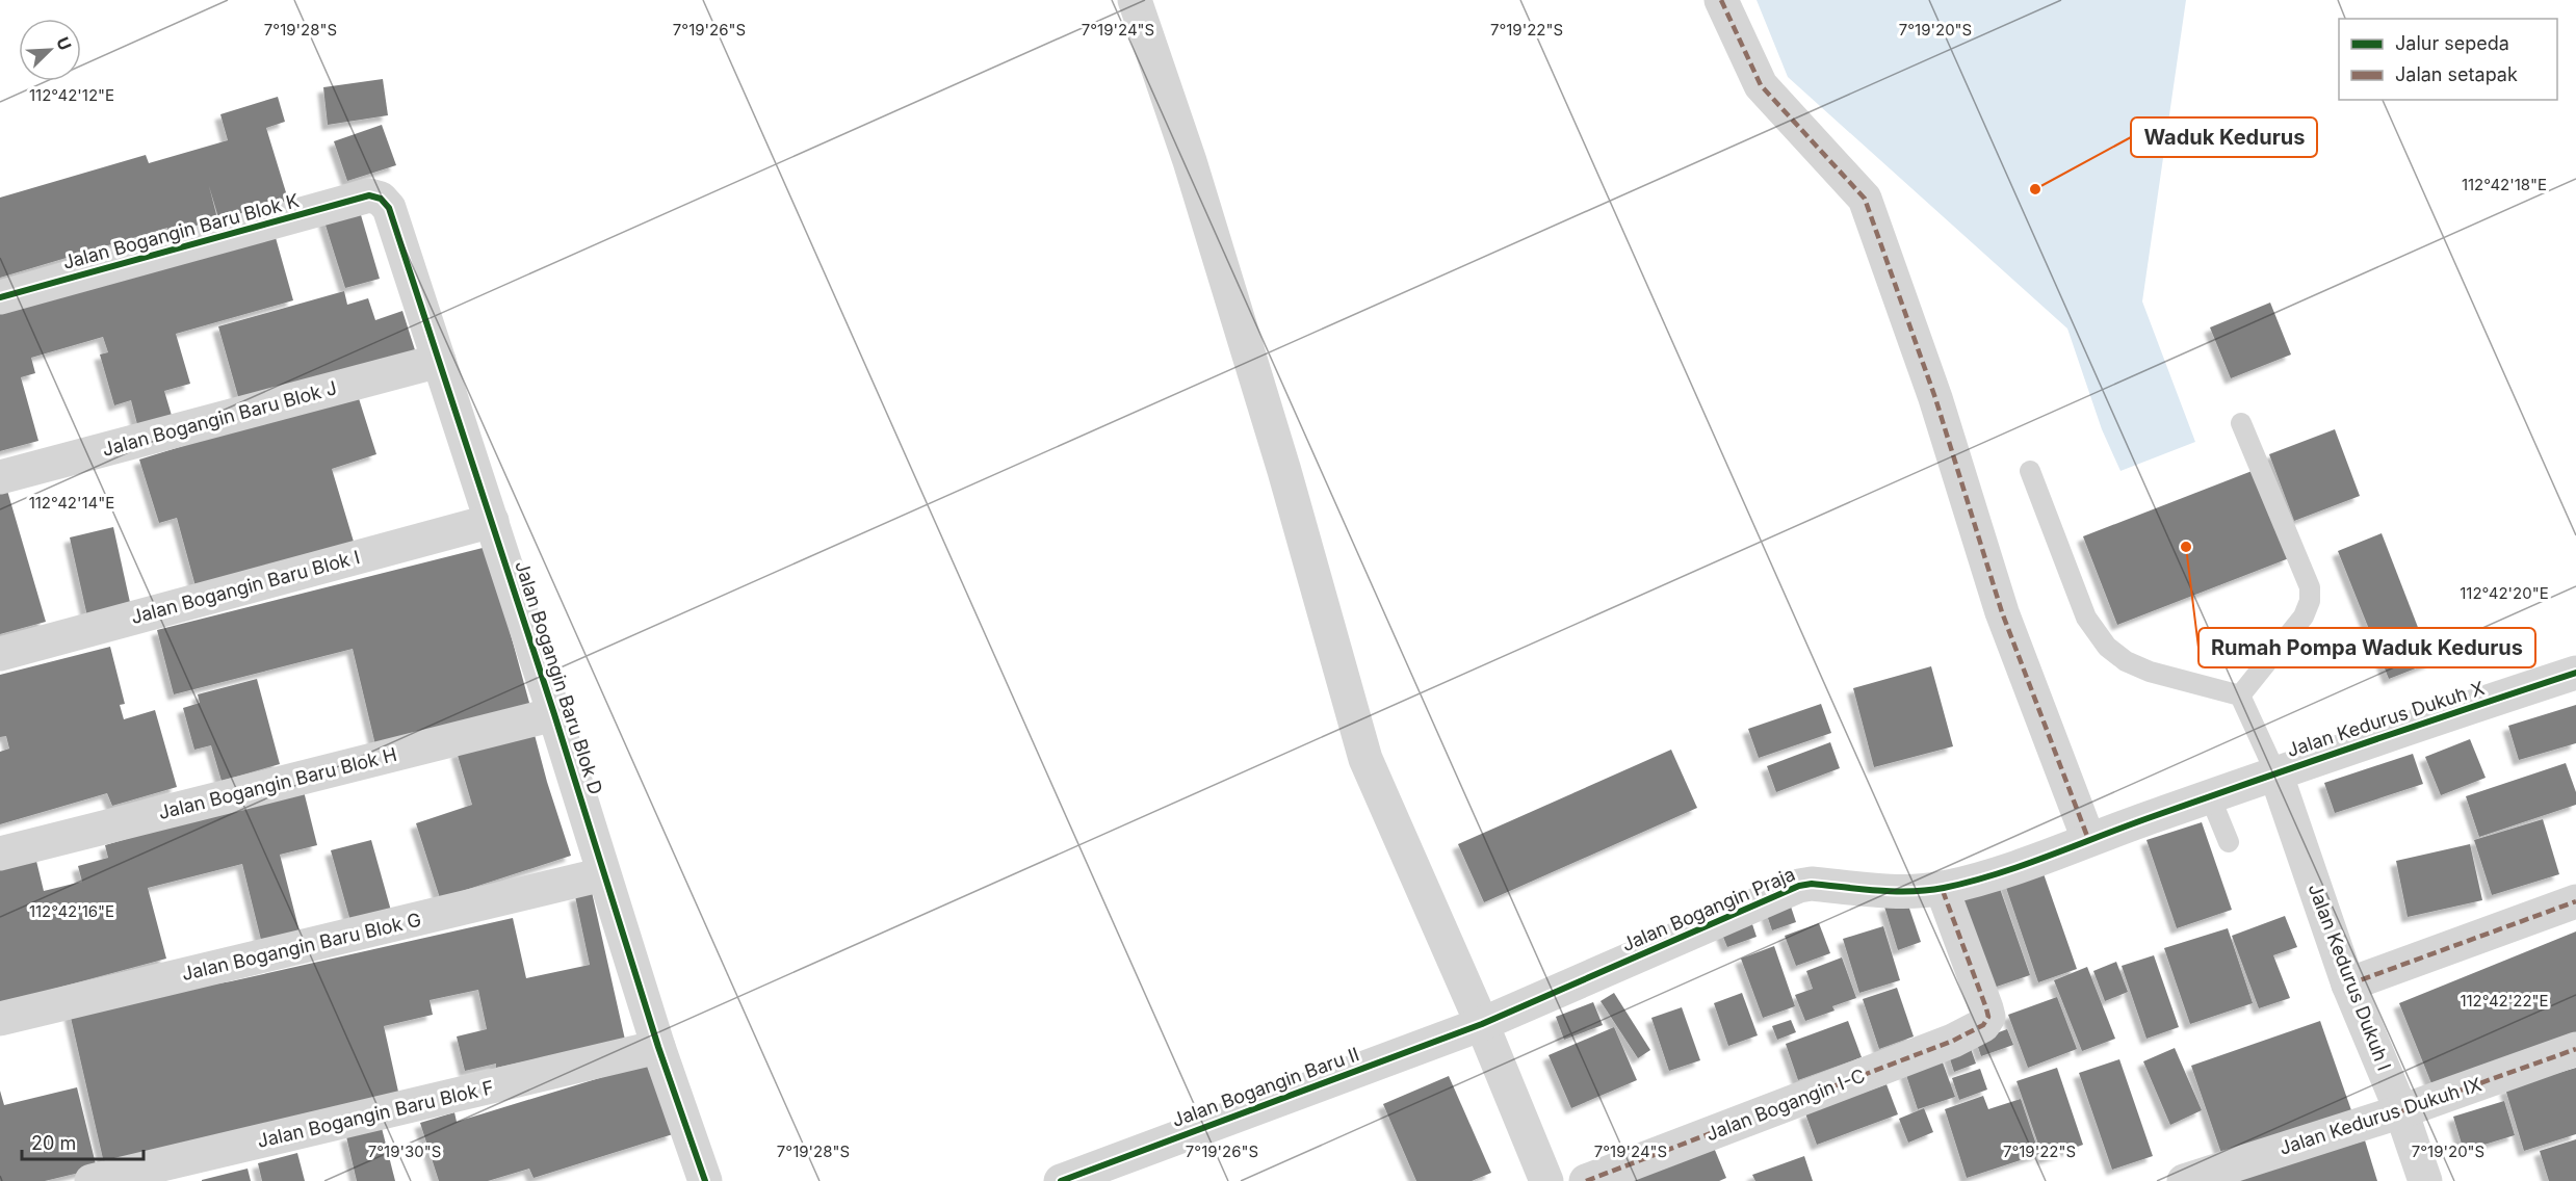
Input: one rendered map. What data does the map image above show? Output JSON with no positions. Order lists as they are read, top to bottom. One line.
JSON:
{"streets":{"street":["Jalan Bogangin Baru Blok K","Jalan Bogangin Baru Blok J","Jalan Bogangin Baru Blok I","Jalan Bogangin Baru Blok D","Jalan Kedurus Dukuh X","Jalan Bogangin Baru Blok H","Jalan Bogangin Praja","Jalan Bogangin Baru Blok G","Jalan Kedurus Dukuh I","Jalan Bogangin Baru II","Jalan Bogangin I-C","Jalan Bogangin Baru Blok F","Jalan Kedurus Dukuh IX"]},"crossings":[["Jalan Bogangin Baru Blok K","Jalan Bogangin Baru Blok D"],["Jalan Bogangin Baru Blok J","Jalan Bogangin Baru Blok D"],["Jalan Bogangin Baru Blok I","Jalan Bogangin Baru Blok D"],["Jalan Bogangin Baru Blok D","Jalan Bogangin Baru Blok H"],["Jalan Bogangin Baru Blok D","Jalan Bogangin Baru Blok G"],["Jalan Bogangin Baru Blok D","Jalan Bogangin Baru Blok F"],["Jalan Kedurus Dukuh X","Jalan Bogangin Praja"],["Jalan Kedurus Dukuh X","Jalan Kedurus Dukuh I"],["Jalan Bogangin Praja","Jalan Kedurus Dukuh I"],["Jalan Bogangin Praja","Jalan Bogangin Baru II"],["Jalan Bogangin Praja","Jalan Bogangin I-C"],["Jalan Kedurus Dukuh I","Jalan Kedurus Dukuh IX"]],"places":["Waduk Kedurus","Rumah Pompa Waduk Kedurus"],"legend":["Jalur sepeda","Jalan setapak"],"scale_bar":"20 m","north":"top right","coordinates":["7°19'28\"S","7°19'26\"S","7°19'22\"S","7°19'20\"S","7°19'24\"S","112°42'12\"E","112°42'18\"E","112°42'14\"E","112°42'20\"E","112°42'16\"E","112°42'22\"E","7°19'30\"S"]}
